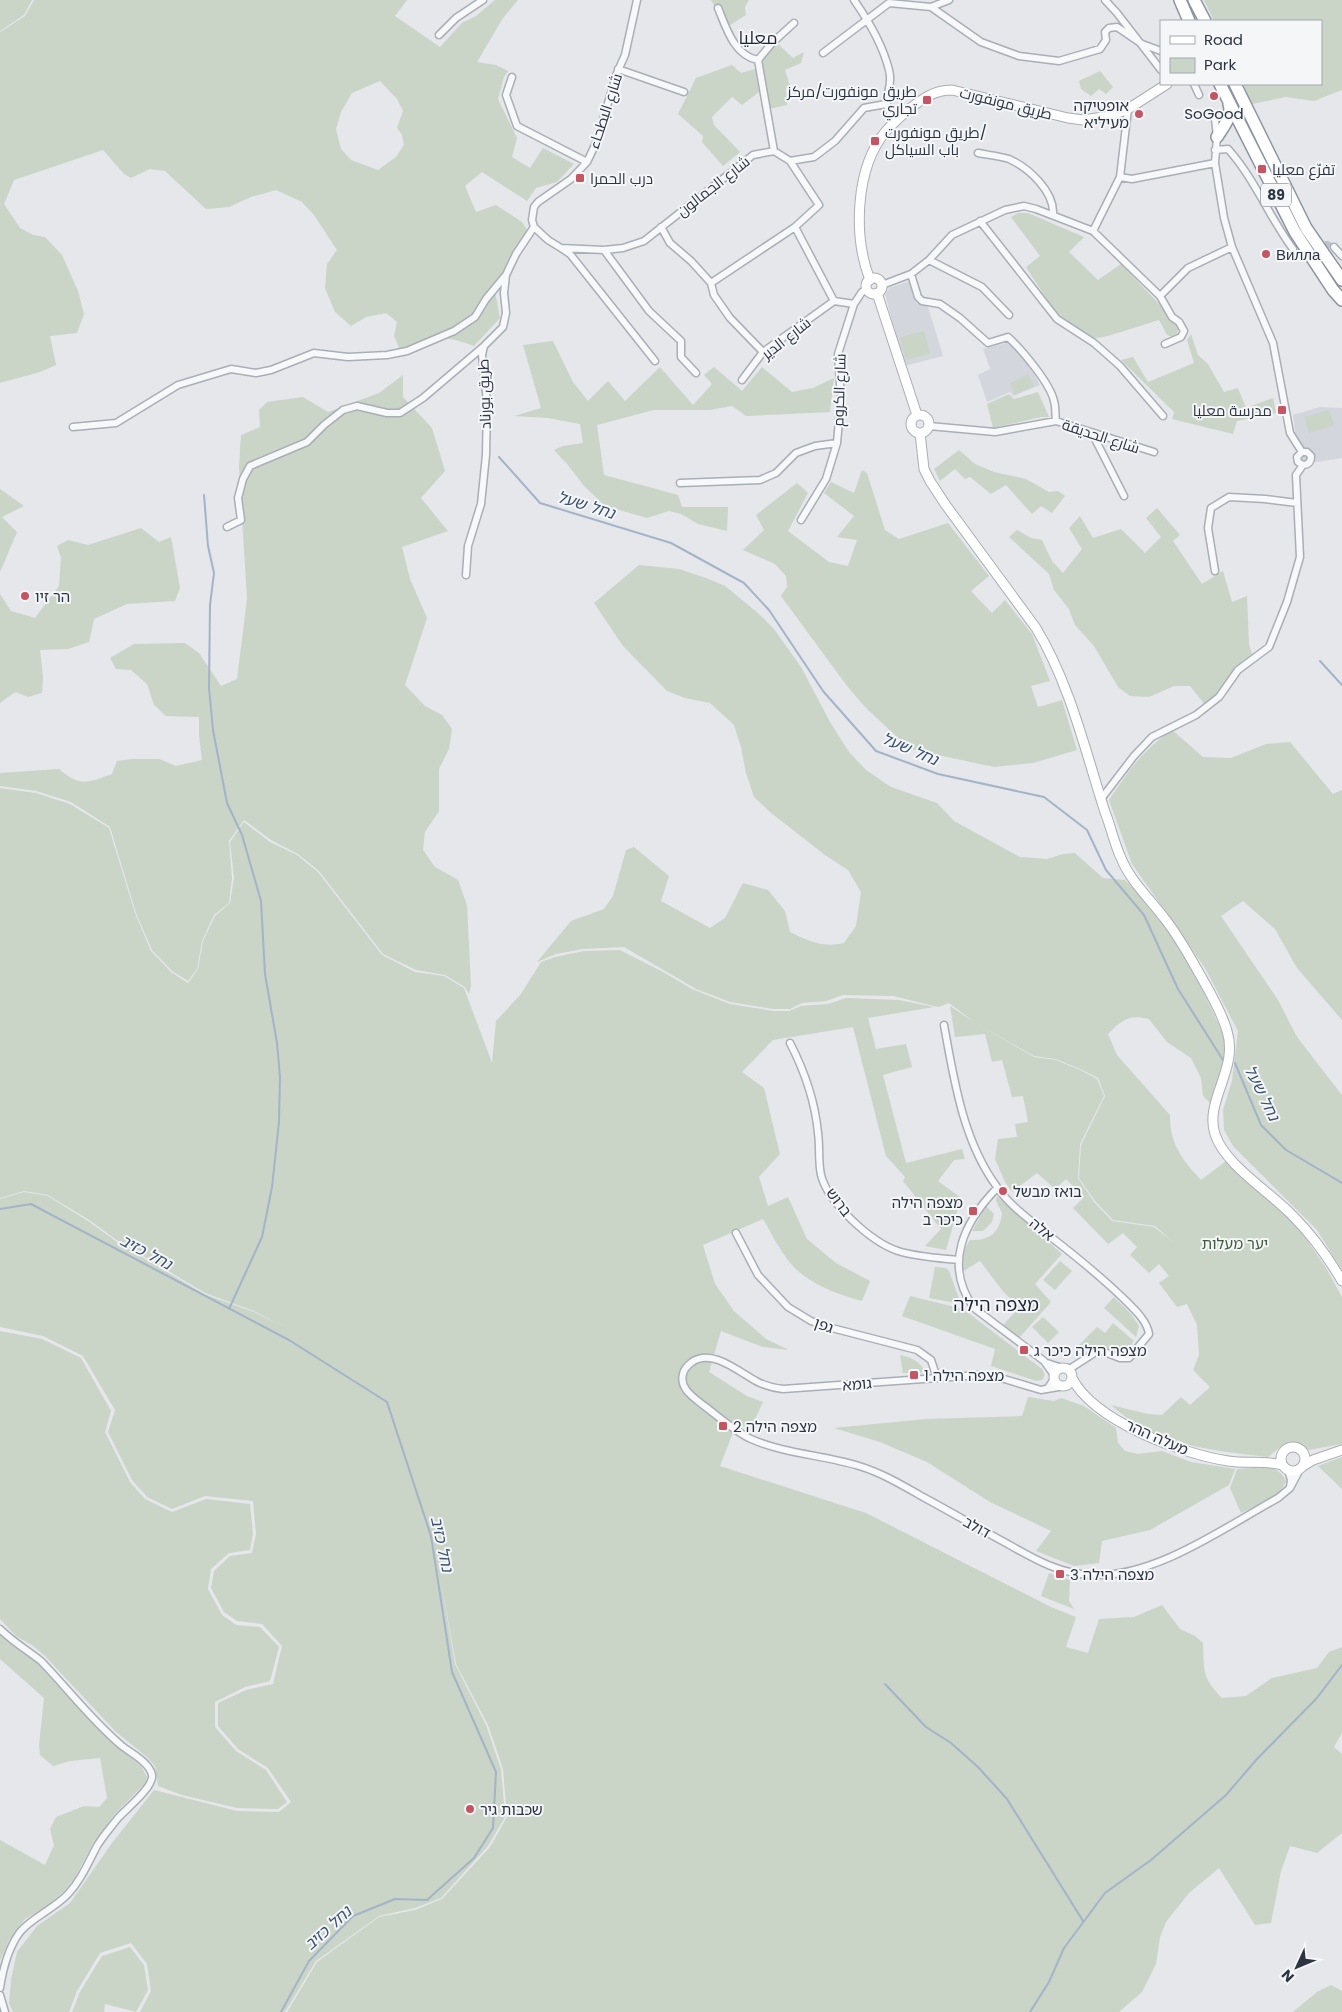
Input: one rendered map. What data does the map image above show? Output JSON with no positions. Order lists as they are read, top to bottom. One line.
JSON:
{"streets":{"highway":["89"],"main road":["طريق مونفورت","מעלה ההר"],"street":["شارع البطحاء","شارع الجمالون","شارع الدير","شارع الكروم","طريق بورناد","شارع الحديقة","ברוש","אלה","גפן","גומא","דולב"]},"crossings":[["طريق مونفورت","شارع الكروم"],["شارع البطحاء","طريق بورناد"],["אלה","מעלה ההר"],["גפן","גומא"],["גומא","דולב"],["מעלה ההר","דולב"]],"districts":["معليا","מצפה הילה"],"water":["נחל שעל","נחל כזיב"],"parks":["יער מעלות"],"places":{"other":["SoGood","אופטיקה מעיליא","Вилла","הר זיו","בואז מבשל","שכבות גיר"],"transit":["طريق مونفورت/مركز تجاري","طريق مونفورت/ باب السياكل","تفرّع معليا","درب الحمرا","مدرسة معليا","מצפה הילה כיכר ב","מצפה הילה כיכר ג","מצפה הילה 1","מצפה הילה 2","מצפה הילה 3"]},"legend":["Road","Park"],"north":"bottom left"}
